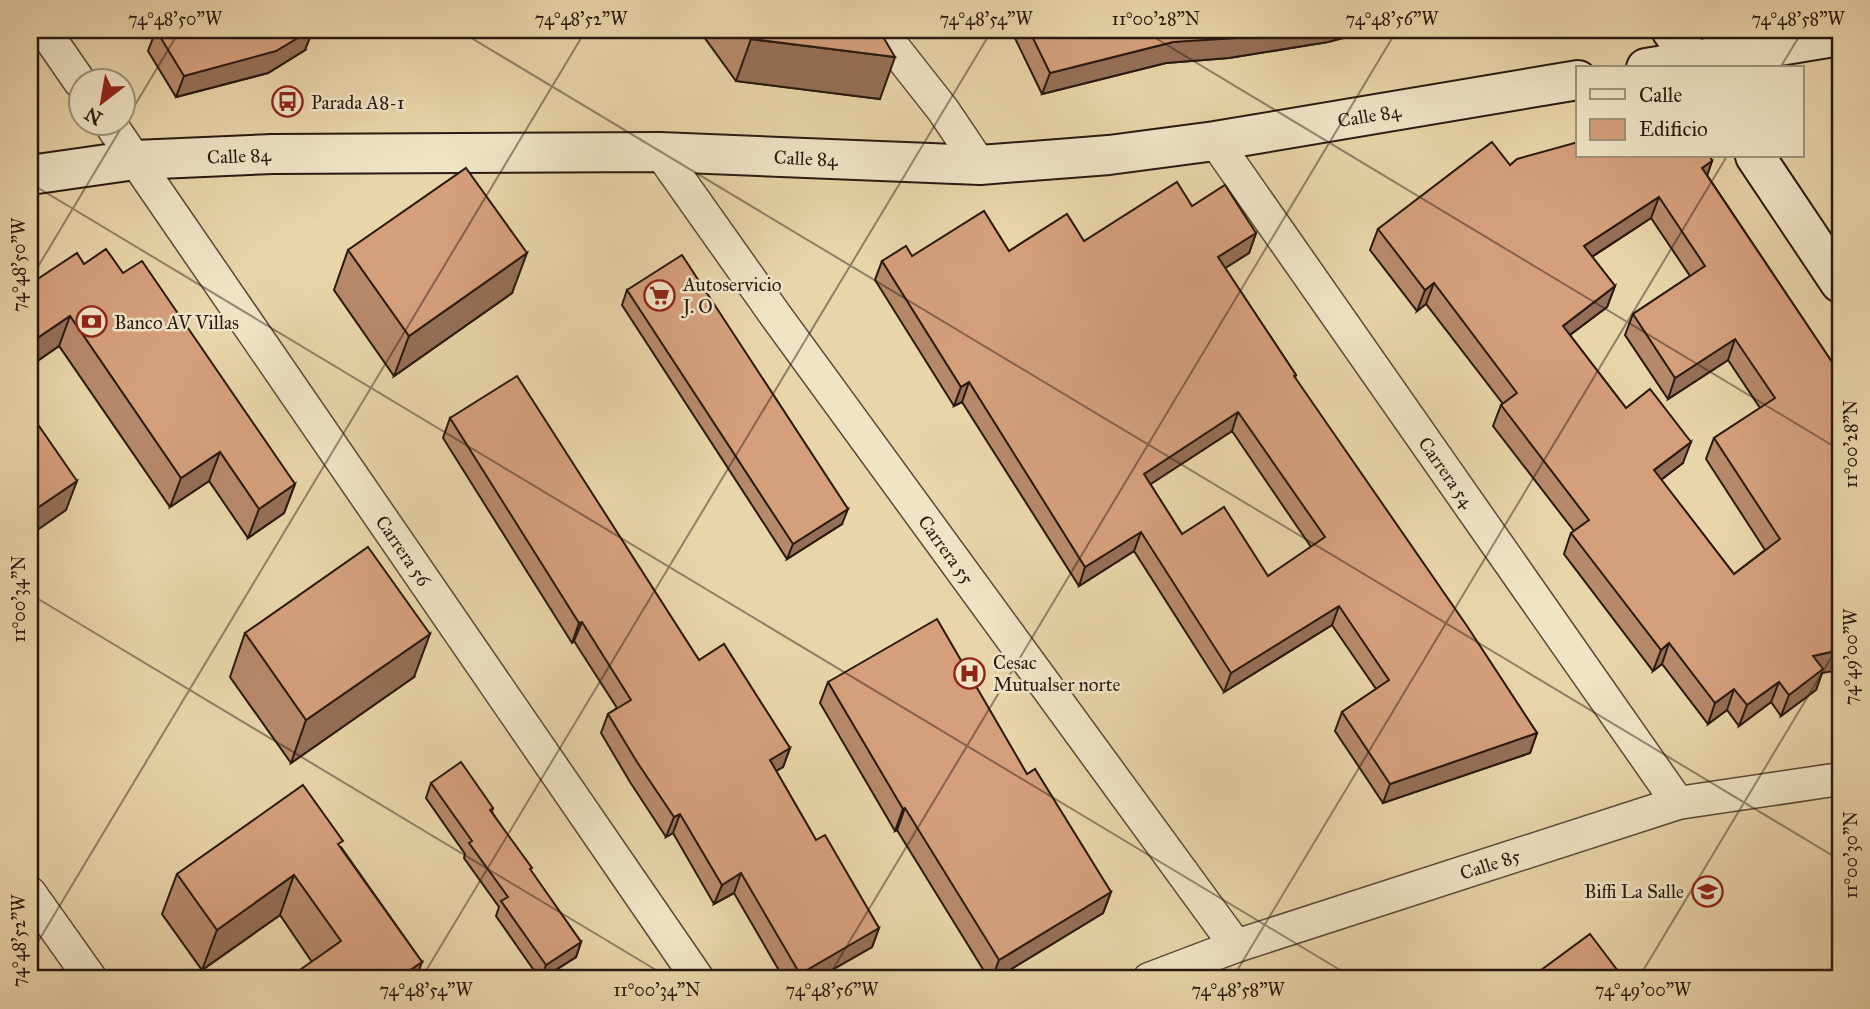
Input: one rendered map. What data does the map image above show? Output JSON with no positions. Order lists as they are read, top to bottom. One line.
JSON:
{"streets":{"street":["Calle 84","Carrera 54","Carrera 55","Carrera 56","Calle 85"]},"crossings":[["Calle 84","Carrera 54"],["Calle 84","Carrera 55"],["Calle 84","Carrera 56"],["Carrera 54","Calle 85"],["Carrera 55","Calle 85"]],"places":{"bus stop":["Parada A8-1"],"supermarket":["Autoservicio J. O"],"bank":["Banco AV Villas"],"hospital":["Cesac Mutualser norte"],"school or university":["Biffi La Salle"]},"legend":["Calle","Edificio"],"north":"bottom left","coordinates":["74°48'50\"W","74°48'52\"W","74°48'54\"W","11°00'28\"N","74°48'56\"W","74°48'58\"W","11°00'34\"N","74°49'00\"W","11°00'30\"N"]}
